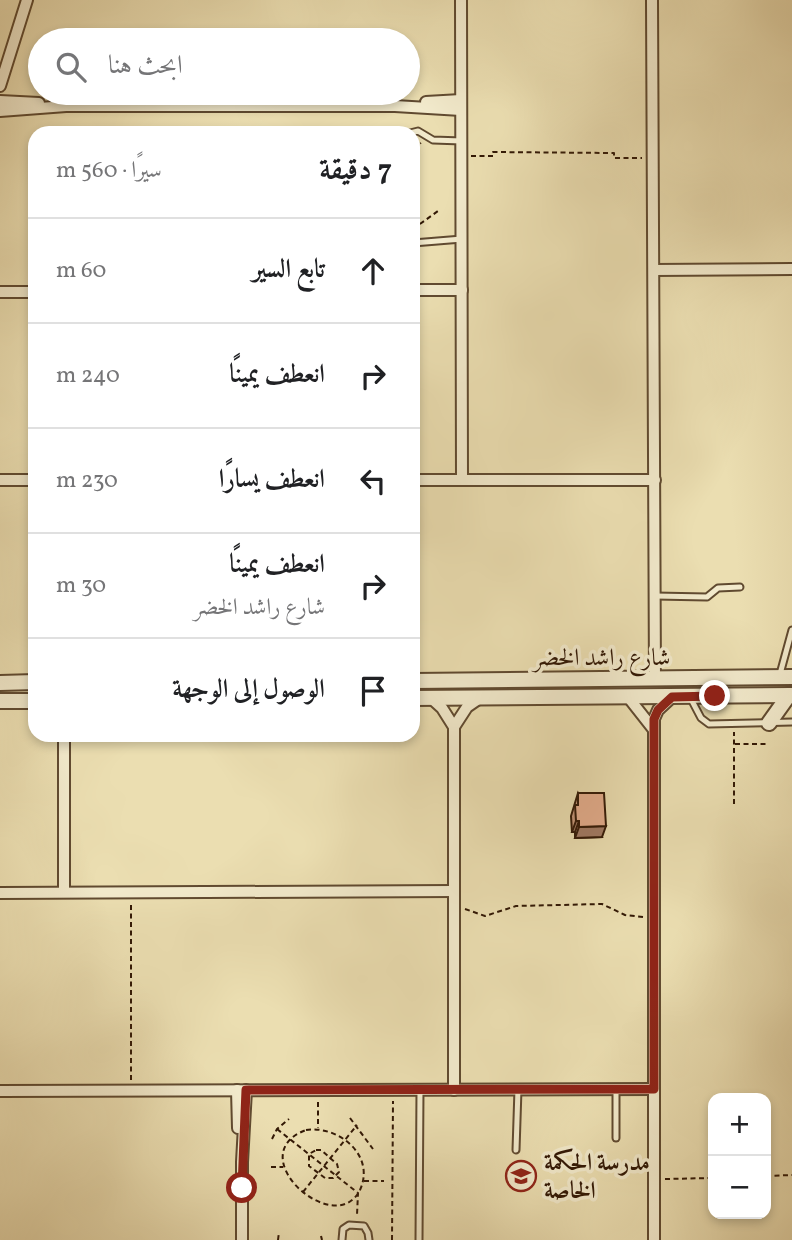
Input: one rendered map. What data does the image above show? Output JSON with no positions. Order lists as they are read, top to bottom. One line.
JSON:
{"streets":{"street":["شارع راشد الخضر"]},"places":{"school or university":["مدرسة الحكمة الخاصة"]},"page":{"search":"ابحث هنا","heading":["7 دقيقة","سيرًا · 560 m"],"list":[["تابع السير","60 m"],["انعطف يمينًا","240 m"],["انعطف يسارًا","230 m"],["انعطف يمينًا","شارع راشد الخضر","30 m"],"الوصول إلى الوجهة"],"map_buttons":["+","−"]}}
